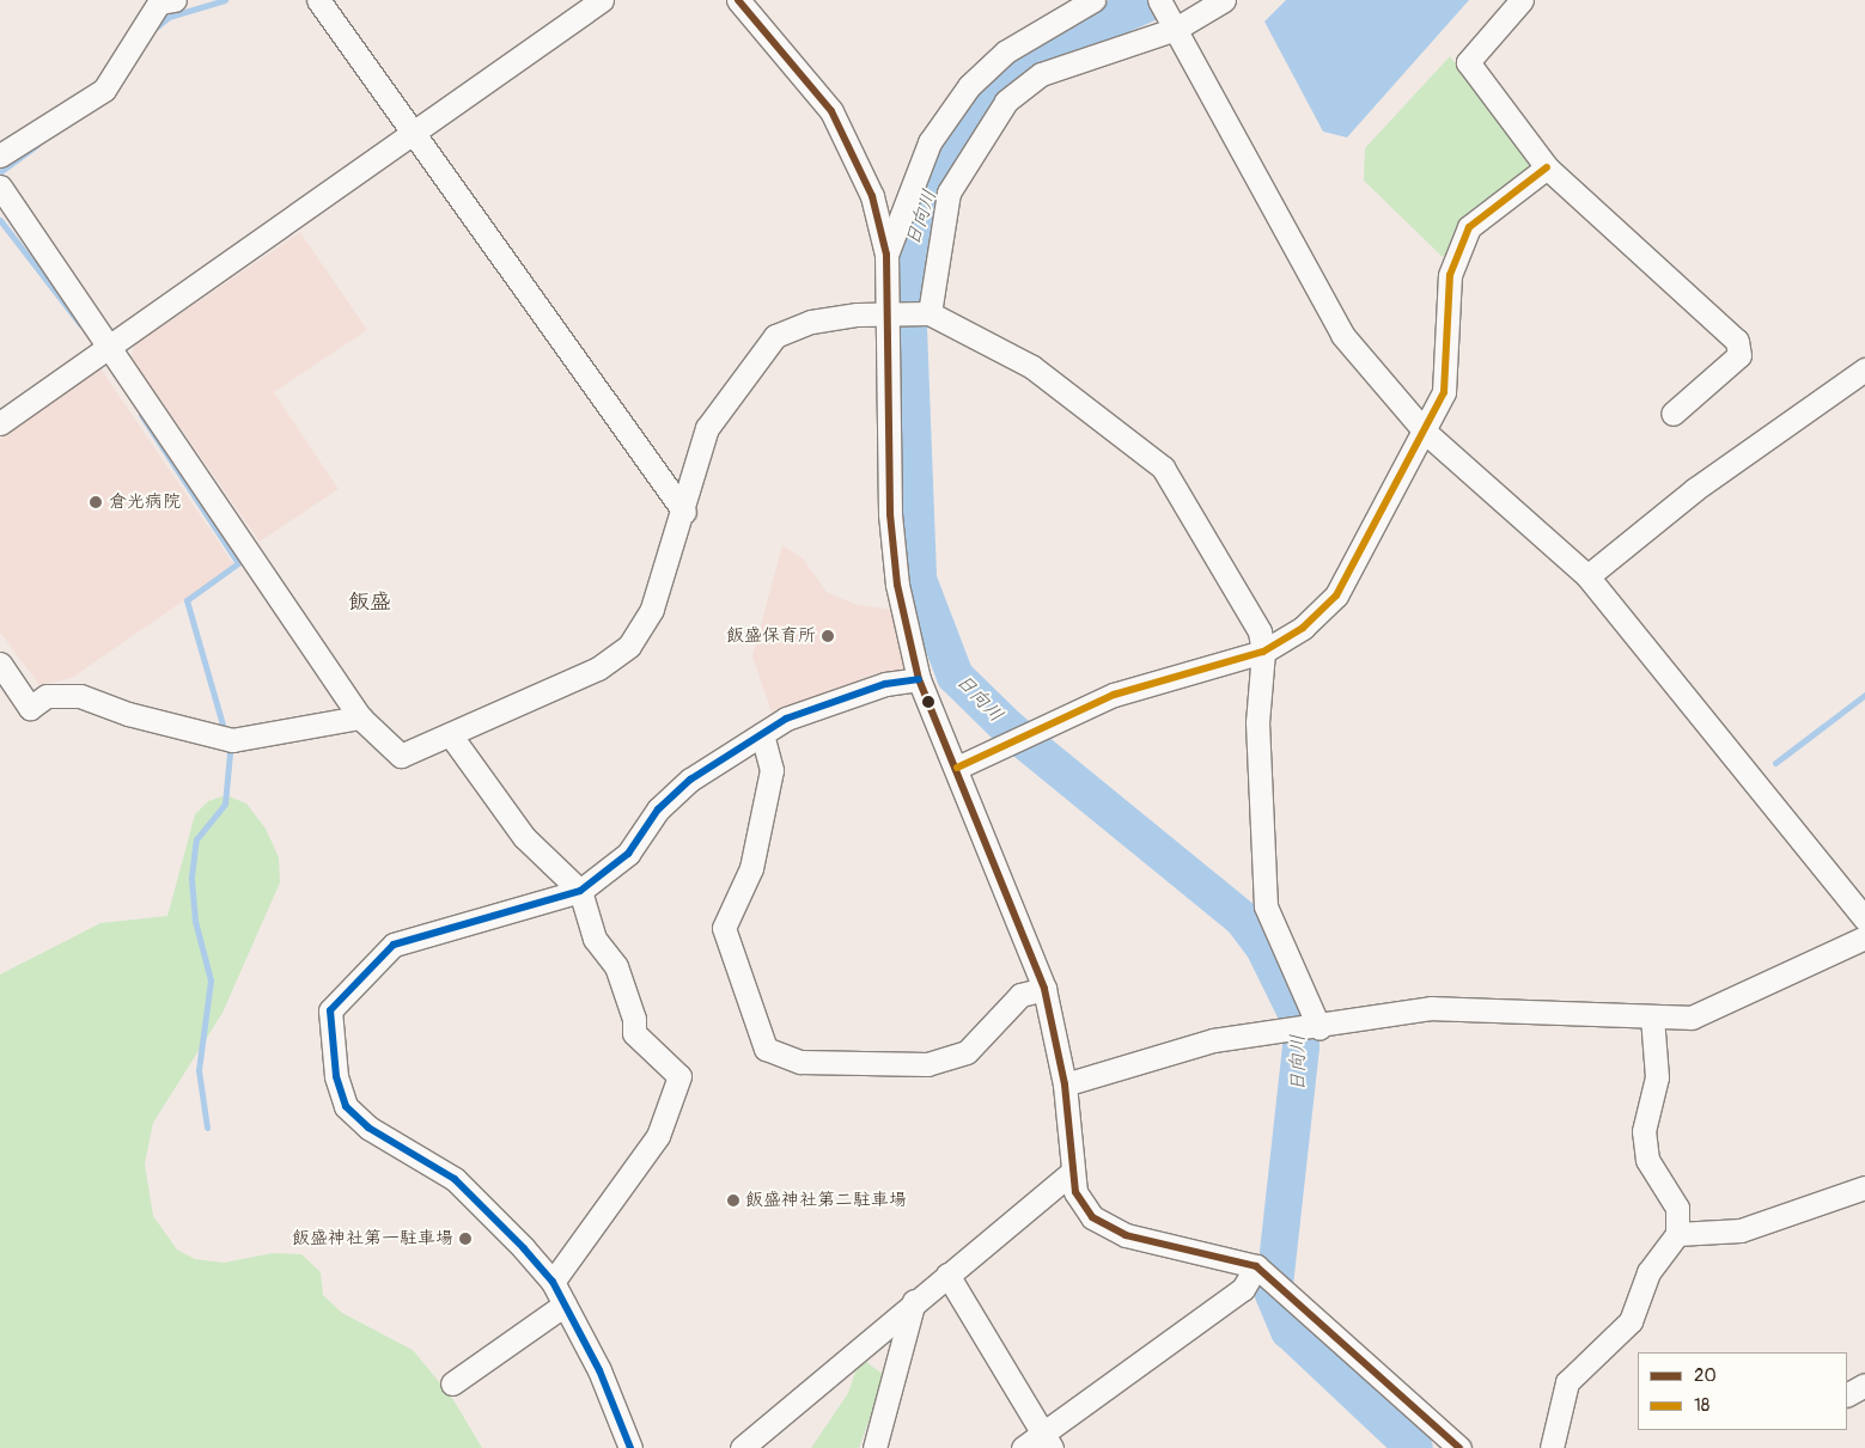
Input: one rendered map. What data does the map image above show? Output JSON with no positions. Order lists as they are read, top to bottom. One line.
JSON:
{"districts":["飯盛"],"water":["日向川"],"places":["倉光病院","飯盛保育所","飯盛神社第二駐車場","飯盛神社第一駐車場"],"lines":["transit line 20","transit line 18"],"legend":["20","18"]}
